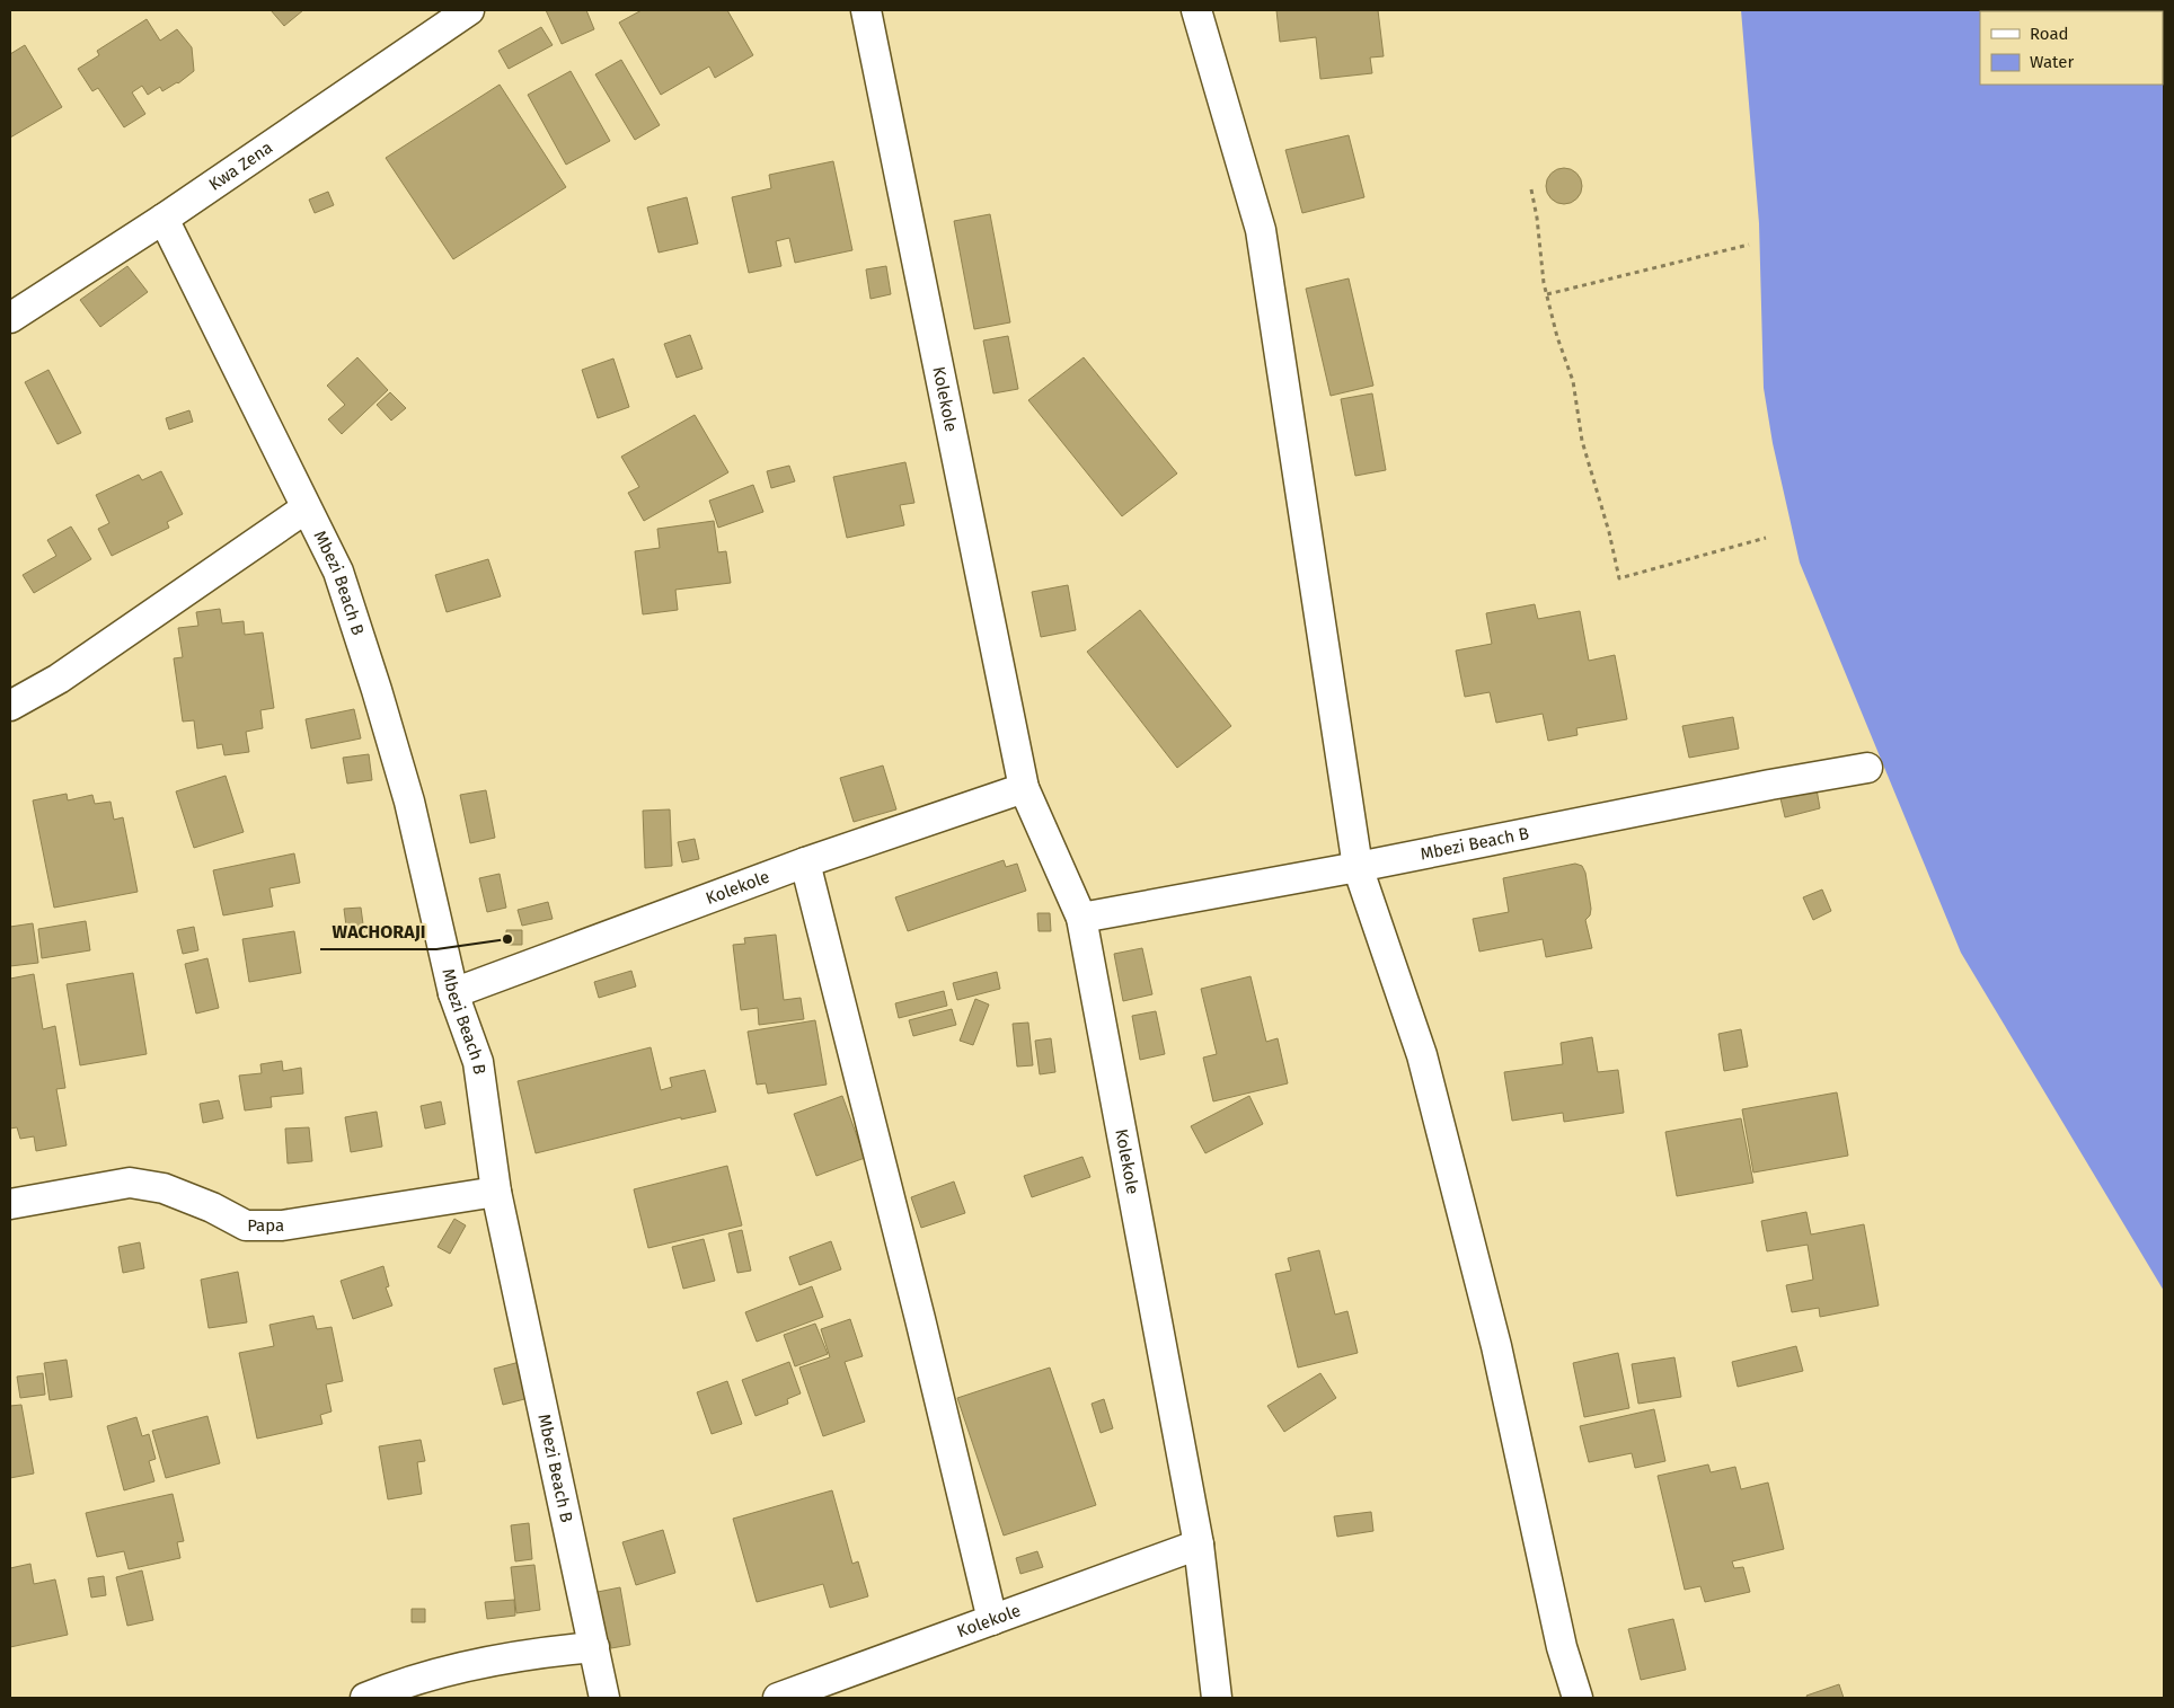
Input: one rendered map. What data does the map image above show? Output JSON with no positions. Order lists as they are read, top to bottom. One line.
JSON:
{"streets":{"street":["Kwa Zena","Kolekole","Mbezi Beach B","Papa"]},"crossings":[["Kwa Zena","Mbezi Beach B"],["Kolekole","Mbezi Beach B"],["Mbezi Beach B","Papa"]],"places":["WACHORAJI"],"legend":["Road","Water"]}
